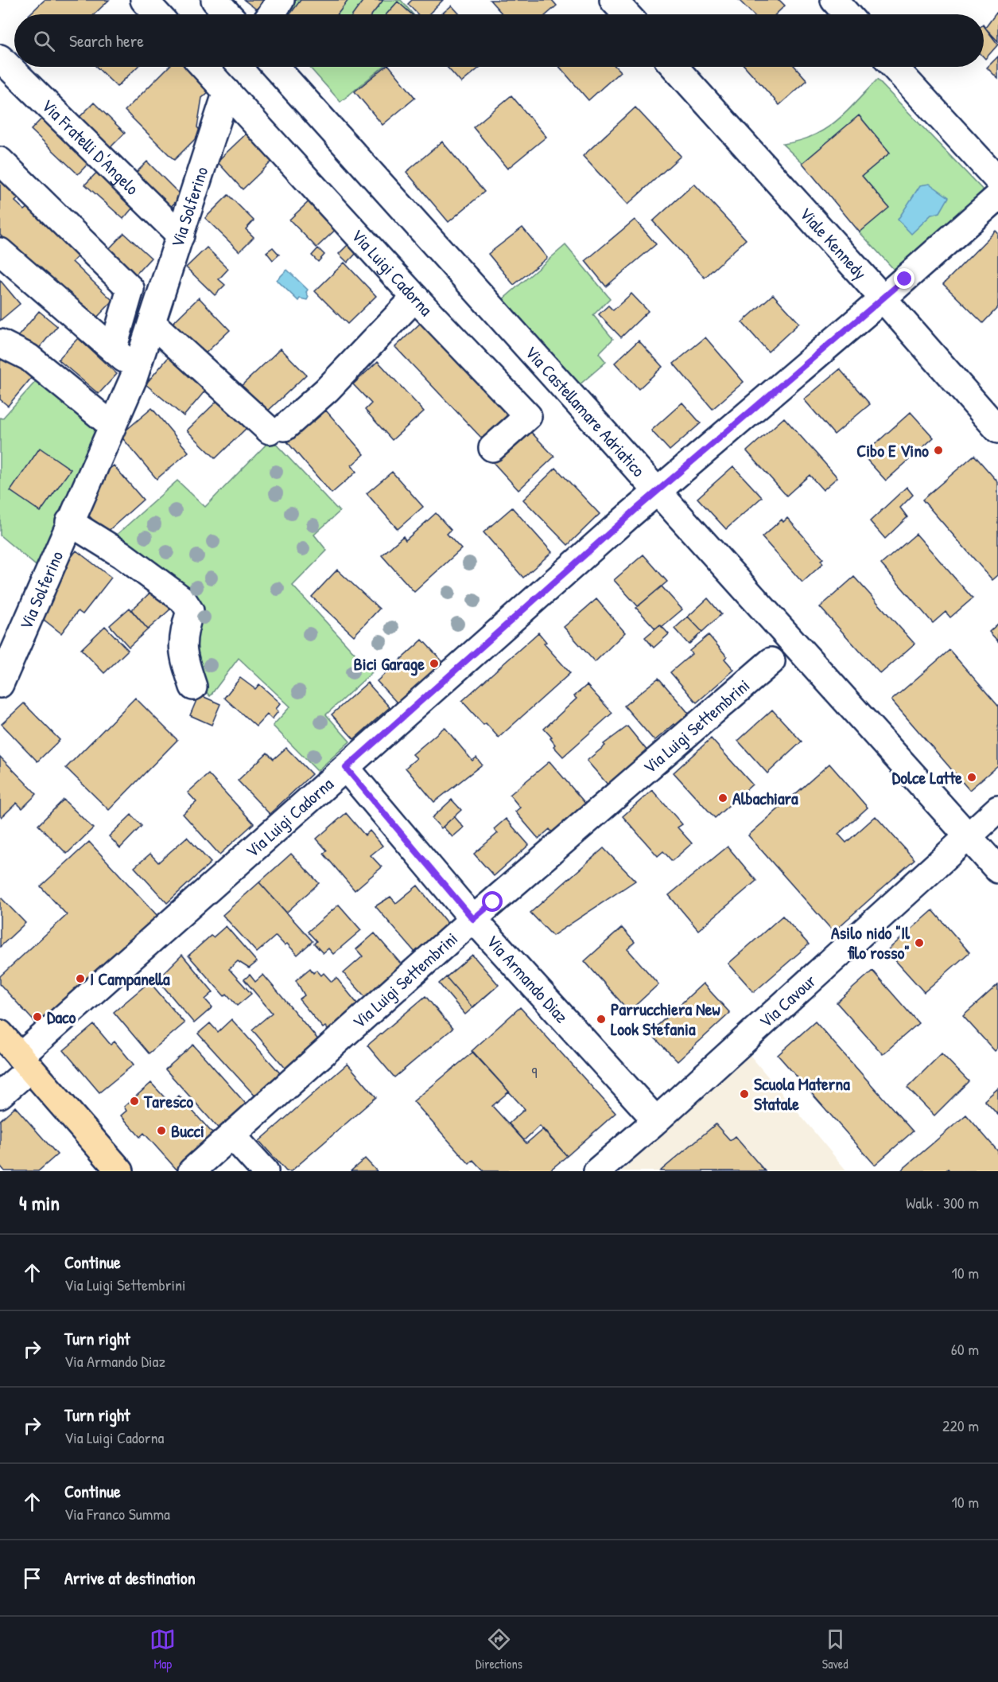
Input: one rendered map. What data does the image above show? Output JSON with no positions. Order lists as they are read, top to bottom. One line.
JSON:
{"streets":{"street":["Via Fratelli D'Angelo","Via Solferino","Viale Kennedy","Via Luigi Cadorna","Via Castellamare Adriatico","Via Luigi Settembrini","Via Armando Diaz","Via Cavour"]},"crossings":[["Via Fratelli D'Angelo","Via Solferino"],["Via Solferino","Via Luigi Cadorna"],["Viale Kennedy","Via Luigi Cadorna"],["Via Luigi Cadorna","Via Castellamare Adriatico"],["Via Luigi Cadorna","Via Armando Diaz"],["Via Castellamare Adriatico","Via Cavour"],["Via Luigi Settembrini","Via Armando Diaz"],["Via Armando Diaz","Via Cavour"]],"places":["Cibo E Vino","Bici Garage","Dolce Latte","Albachiara","Asilo nido \"Il filo rosso\"","I Campanella","Daco","Parrucchiera New Look Stefania","Scuola Materna Statale","Taresco","Bucci"],"house_numbers":["9"],"page":{"search":"Search here","heading":["4 min","Walk · 300 m"],"list":[["Continue","Via Luigi Settembrini","10 m"],["Turn right","Via Armando Diaz","60 m"],["Turn right","Via Luigi Cadorna","220 m"],["Continue","Via Franco Summa","10 m"],"Arrive at destination"],"nav":["Map","Directions","Saved"]}}
